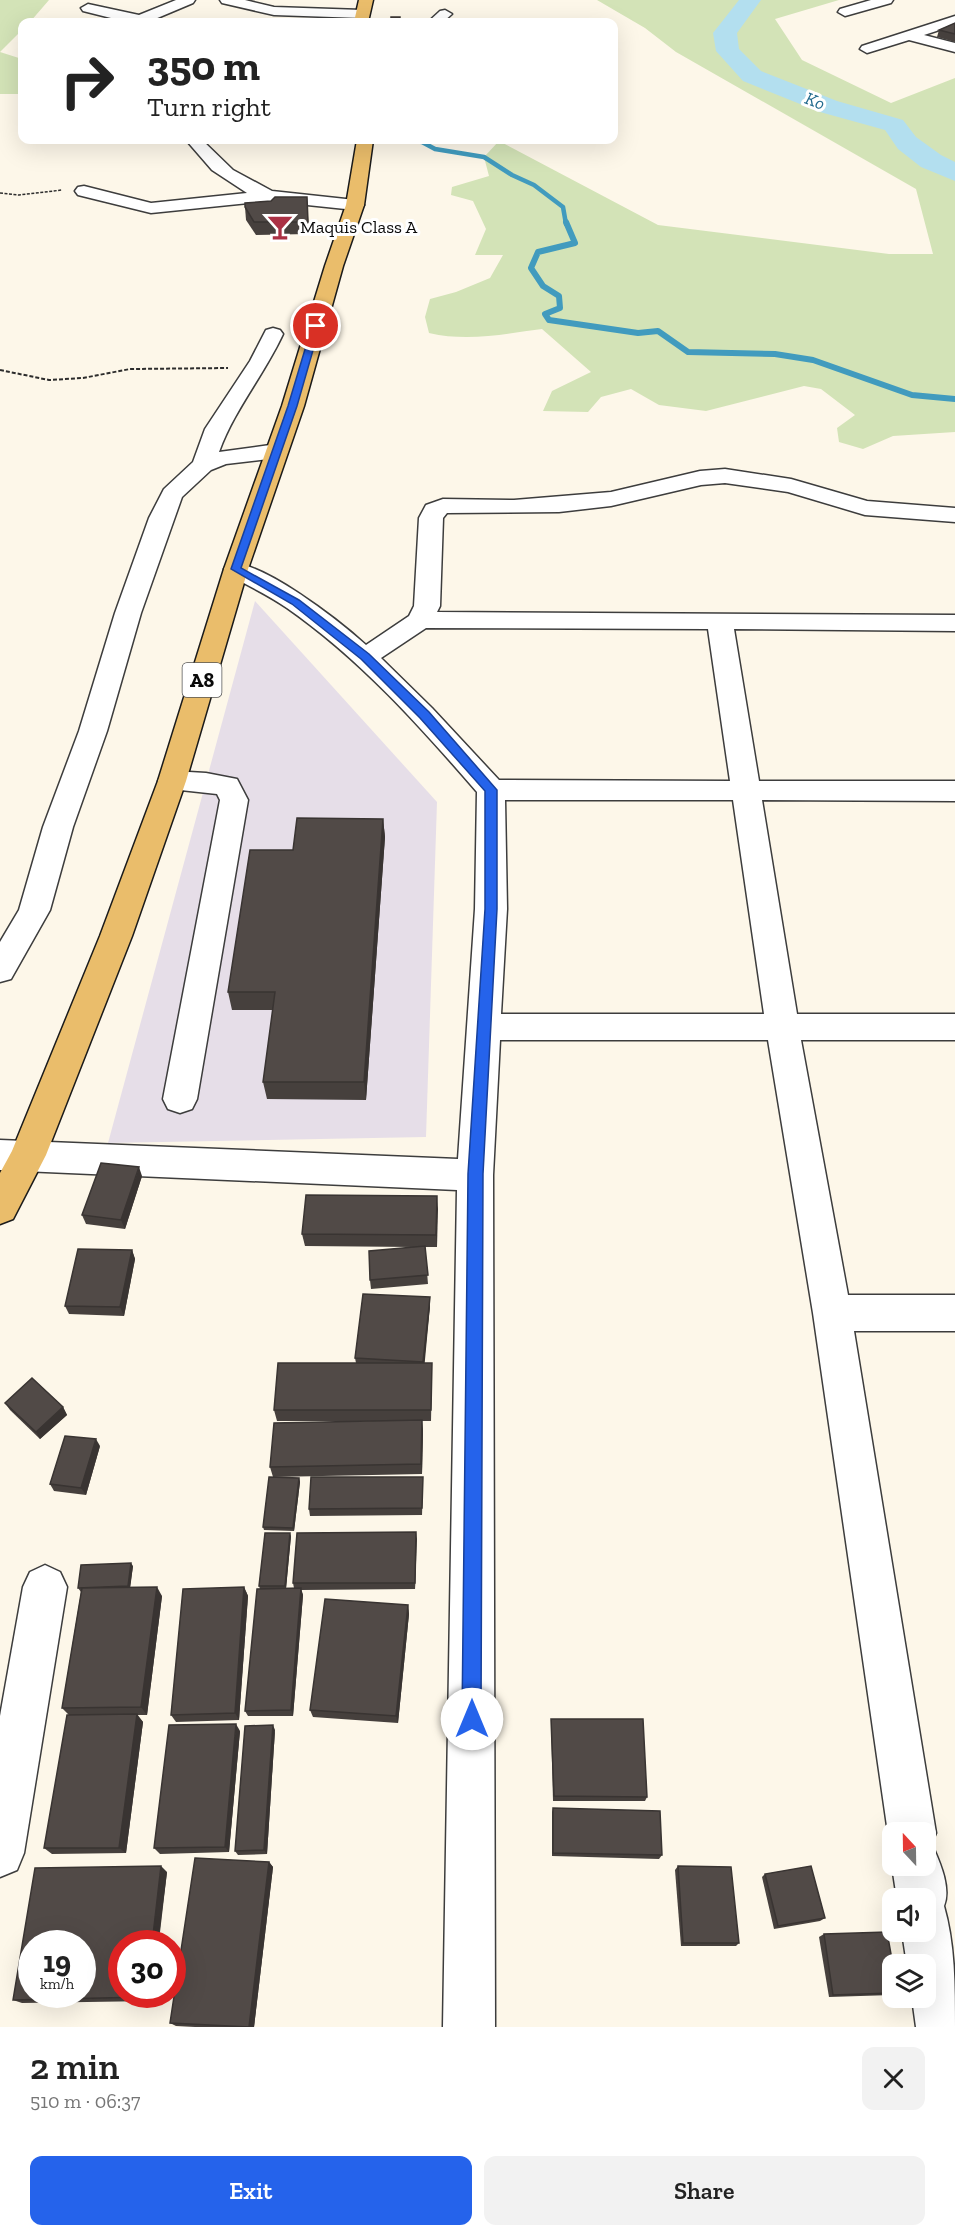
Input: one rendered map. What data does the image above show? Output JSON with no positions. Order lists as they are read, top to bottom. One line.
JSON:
{"streets":{"main road":["A8"]},"water":["Ko"],"places":{"bar":["Maquis Class A"]},"north":"top","page":{"turn":["350 m","Turn right"],"speed":"19 km/h","limit":"30","heading":["2 min","510 m · 06:37"],"buttons":["Exit","Share"]}}
